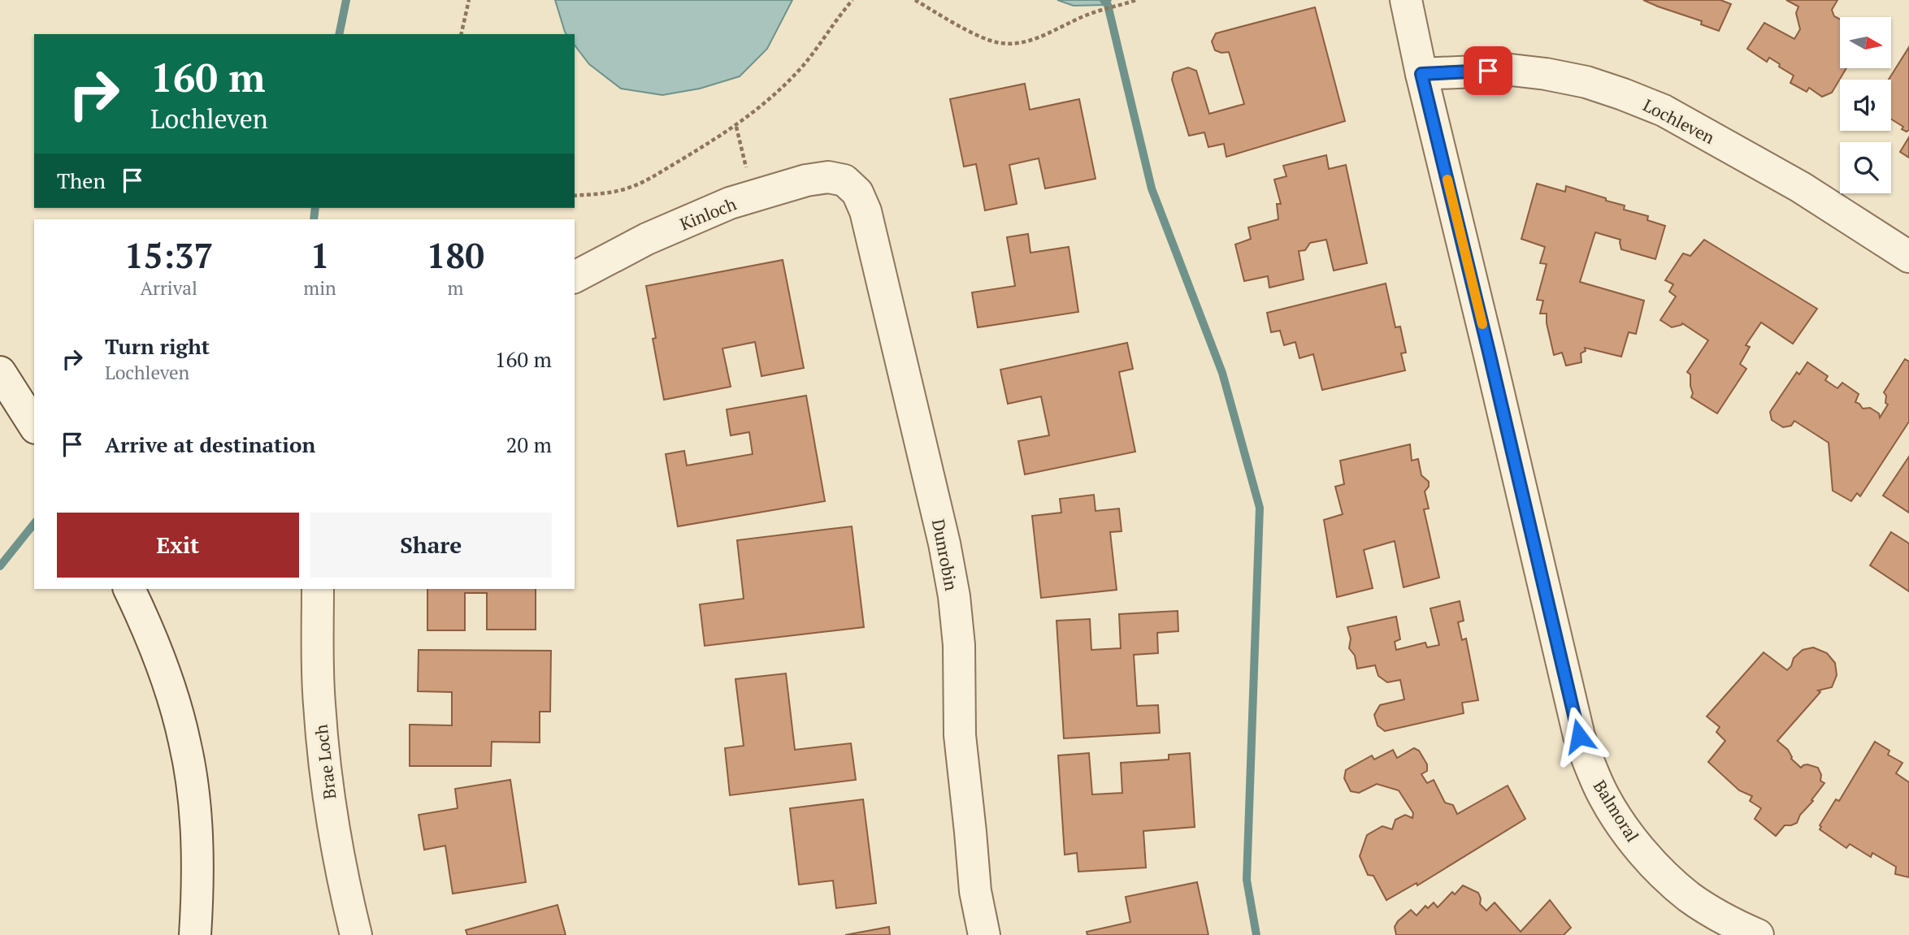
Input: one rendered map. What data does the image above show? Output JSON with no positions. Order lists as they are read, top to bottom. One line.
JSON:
{"streets":{"street":["Lochleven","Kinloch","Dunrobin","Brae Loch","Balmoral"]},"crossings":[["Lochleven","Balmoral"],["Kinloch","Dunrobin"]],"north":"right","page":{"turn":["160 m","Lochleven"],"then":"Then","eta":["15:37","Arrival","1","min","180","m"],"list":[{"name":"Turn right","note":"Lochleven","value":"160 m"},{"name":"Arrive at destination","value":"20 m"}],"buttons":["Exit","Share"]}}
